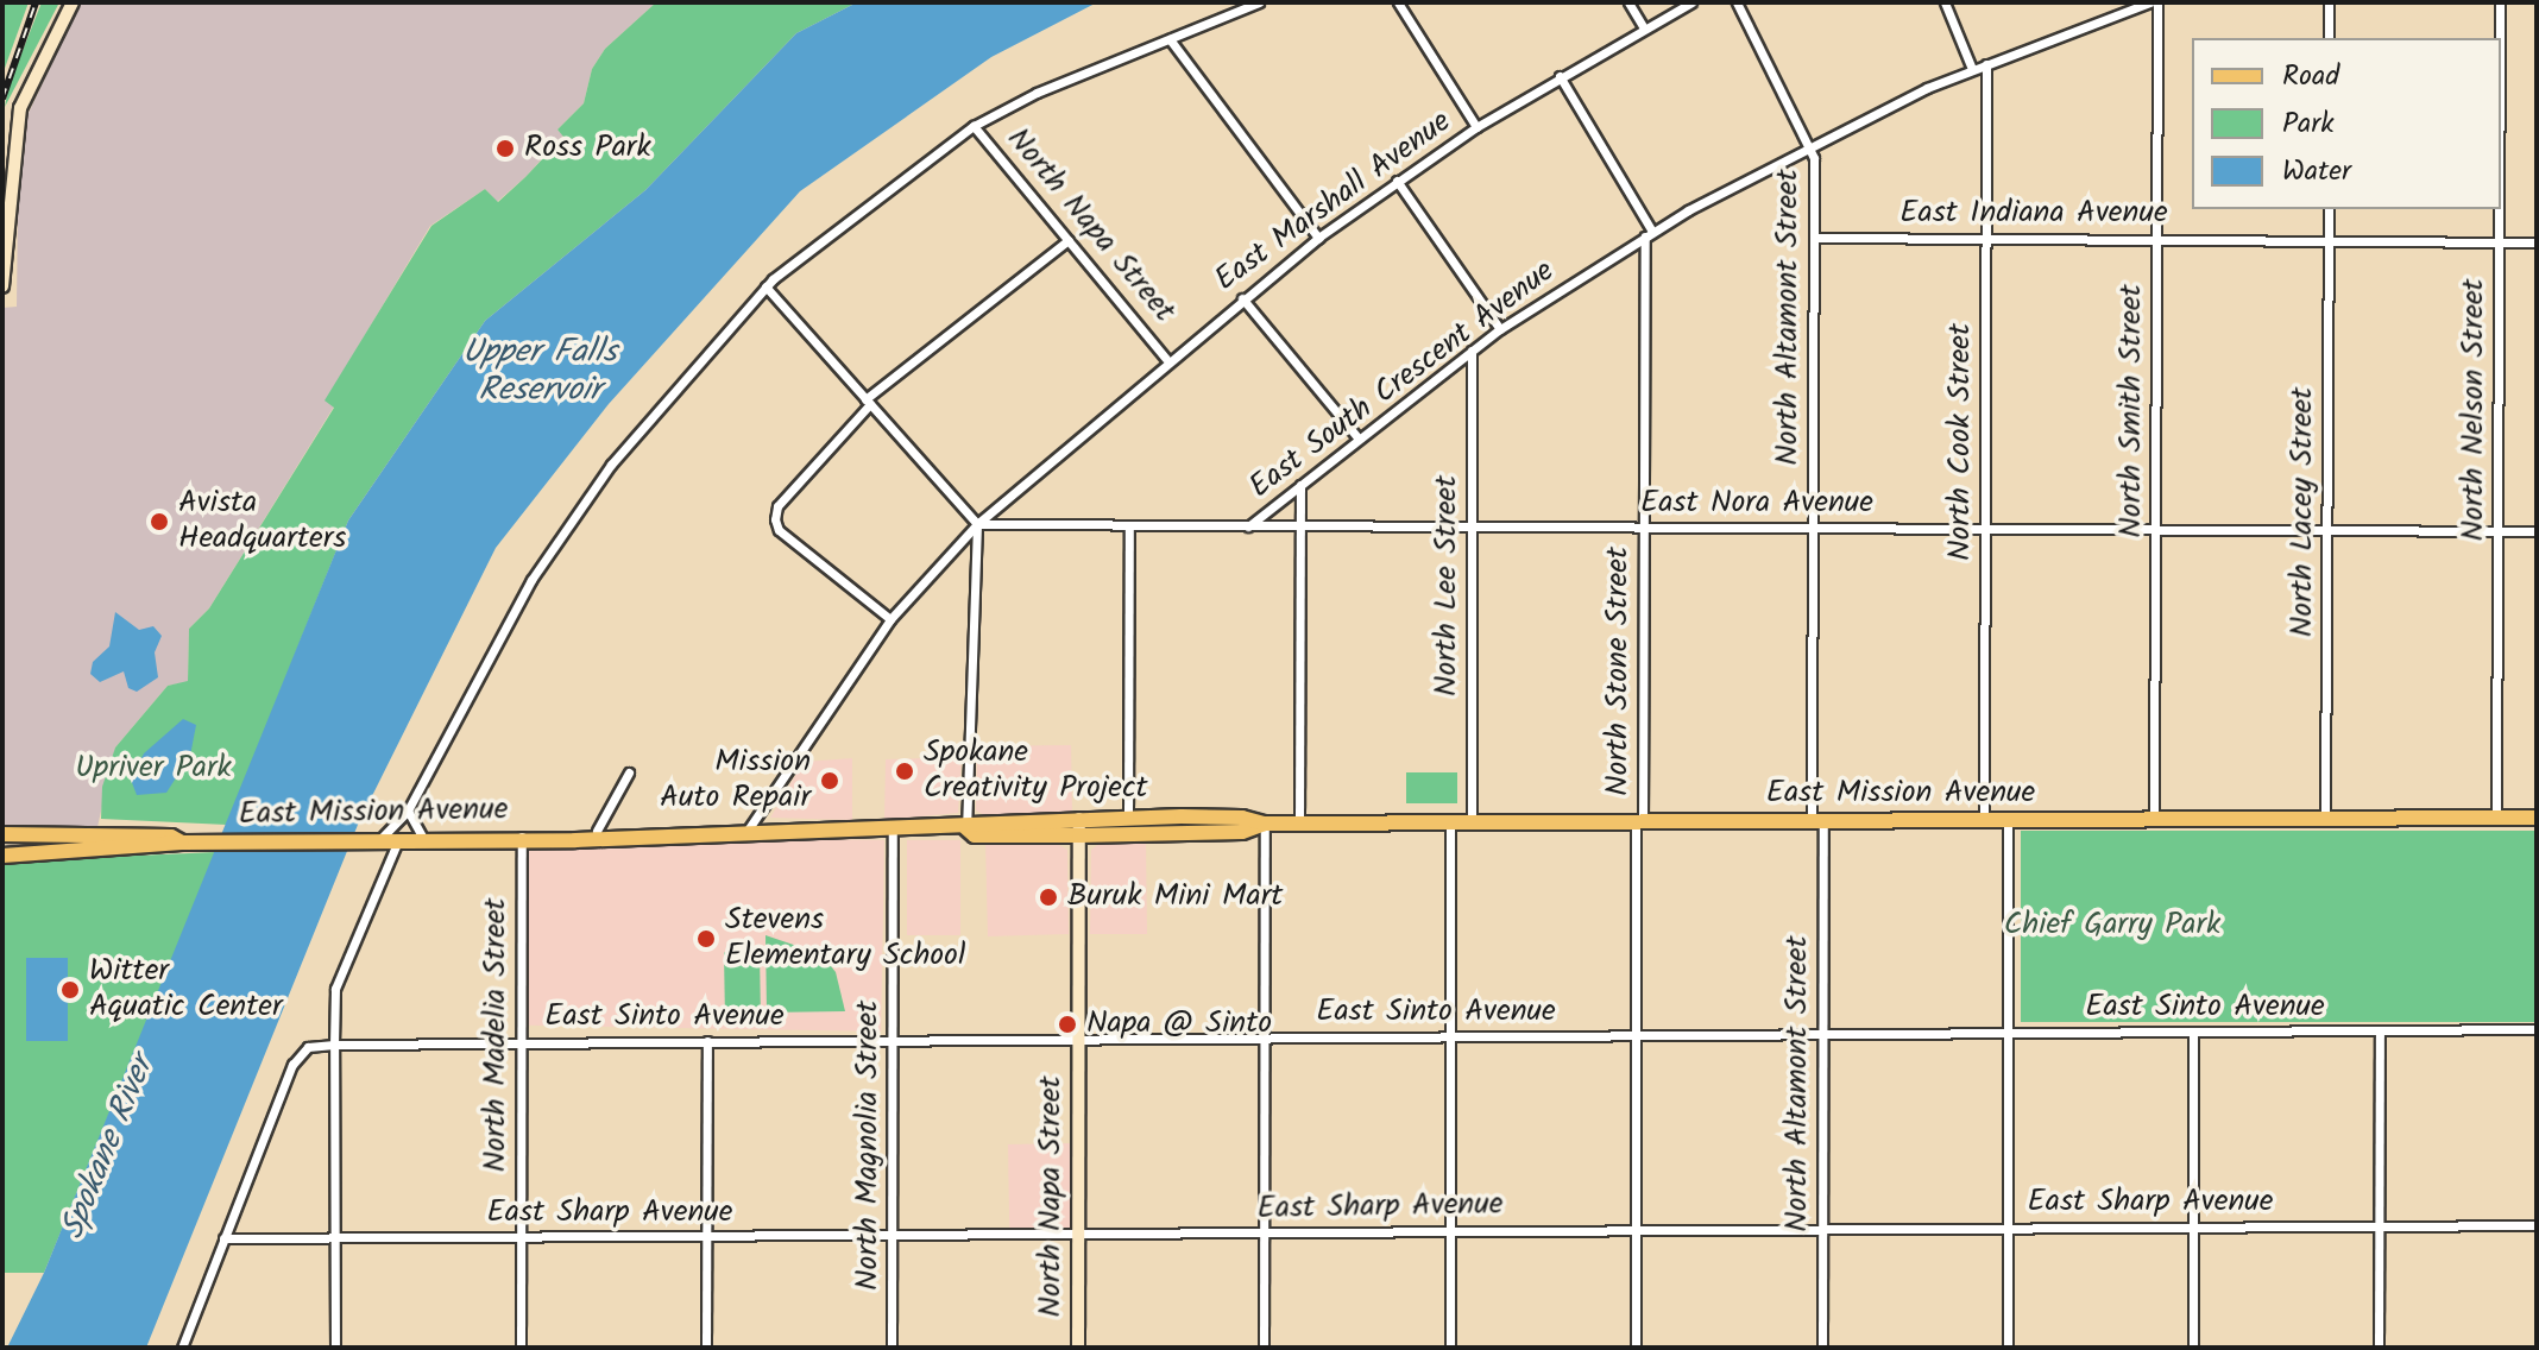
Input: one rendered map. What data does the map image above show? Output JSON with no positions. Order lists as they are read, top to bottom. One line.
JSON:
{"streets":{"main road":["North Napa Street","East Mission Avenue"],"street":["East Marshall Avenue","East Indiana Avenue","North Altamont Street","East South Crescent Avenue","North Nelson Street","North Smith Street","North Cook Street","East Nora Avenue","North Lacey Street","North Lee Street","North Stone Street","East Sinto Avenue","North Madelia Street","North Magnolia Street","East Sharp Avenue"]},"crossings":[["East Marshall Avenue","North Napa Street"],["East Marshall Avenue","East Nora Avenue"],["East Marshall Avenue","East Mission Avenue"],["East Indiana Avenue","North Altamont Street"],["East Indiana Avenue","North Nelson Street"],["East Indiana Avenue","North Smith Street"],["East Indiana Avenue","North Cook Street"],["East Indiana Avenue","North Lacey Street"],["North Napa Street","East Mission Avenue"],["North Napa Street","East Sinto Avenue"],["North Napa Street","East Sharp Avenue"],["North Altamont Street","East South Crescent Avenue"],["North Altamont Street","East Nora Avenue"],["North Altamont Street","East Mission Avenue"],["North Altamont Street","East Sinto Avenue"],["North Altamont Street","East Sharp Avenue"],["East South Crescent Avenue","North Smith Street"],["East South Crescent Avenue","North Cook Street"],["East South Crescent Avenue","East Nora Avenue"],["East South Crescent Avenue","North Lee Street"],["East South Crescent Avenue","North Stone Street"],["North Nelson Street","East Nora Avenue"],["North Nelson Street","East Mission Avenue"],["North Smith Street","East Nora Avenue"],["North Smith Street","East Mission Avenue"],["North Cook Street","East Nora Avenue"],["North Cook Street","East Mission Avenue"],["East Nora Avenue","North Lacey Street"],["East Nora Avenue","North Lee Street"],["East Nora Avenue","North Stone Street"],["North Lacey Street","East Mission Avenue"],["North Lee Street","East Mission Avenue"],["North Stone Street","East Mission Avenue"],["North Stone Street","East Sinto Avenue"],["North Stone Street","East Sharp Avenue"],["East Mission Avenue","North Madelia Street"],["East Mission Avenue","North Magnolia Street"],["East Sinto Avenue","North Madelia Street"],["East Sinto Avenue","North Magnolia Street"],["North Madelia Street","East Sharp Avenue"],["North Magnolia Street","East Sharp Avenue"]],"water":["Upper Falls Reservoir","Spokane River"],"parks":["Upriver Park","Chief Garry Park"],"places":["Ross Park","Avista Headquarters","Spokane Creativity Project","Mission Auto Repair","Buruk Mini Mart","Stevens Elementary School","Witter Aquatic Center","Napa @ Sinto"],"legend":["Road","Park","Water"]}
